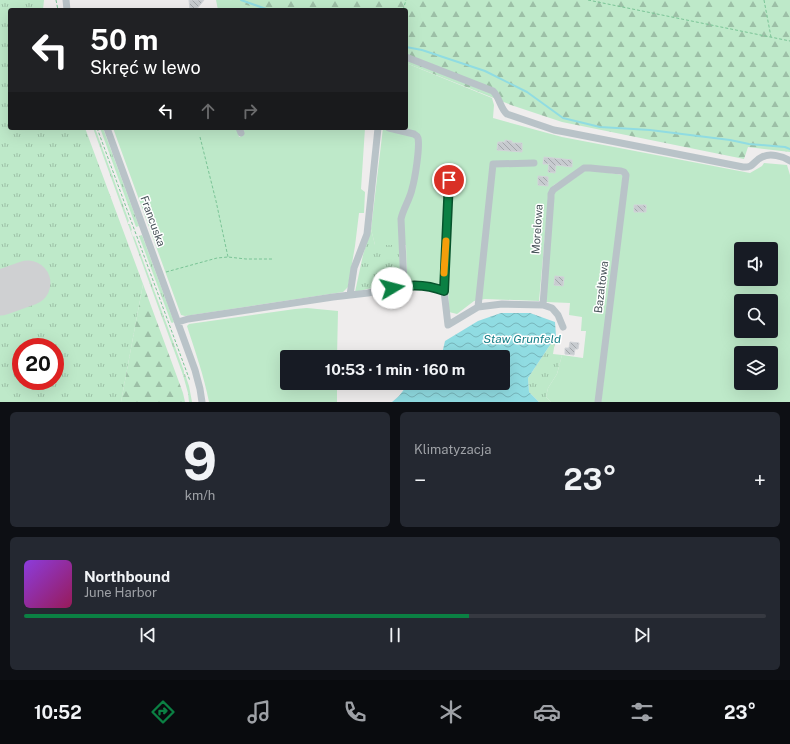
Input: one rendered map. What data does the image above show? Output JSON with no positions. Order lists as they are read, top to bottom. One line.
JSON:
{"streets":{"street":["Francuska","Morelowa","Bazaltowa"]},"crossings":[["Morelowa","Bazaltowa"]],"water":["Staw Grunfeld"],"page":{"turn":["50 m","Skręć w lewo"],"limit":"20","trip":"10:53 · 1 min · 160 m","tile":[["9","km/h"],"Klimatyzacja"],"heat":["−","23°","+"],"song":["Northbound","June Harbor"],"tabs":["10:52","23°"]}}
